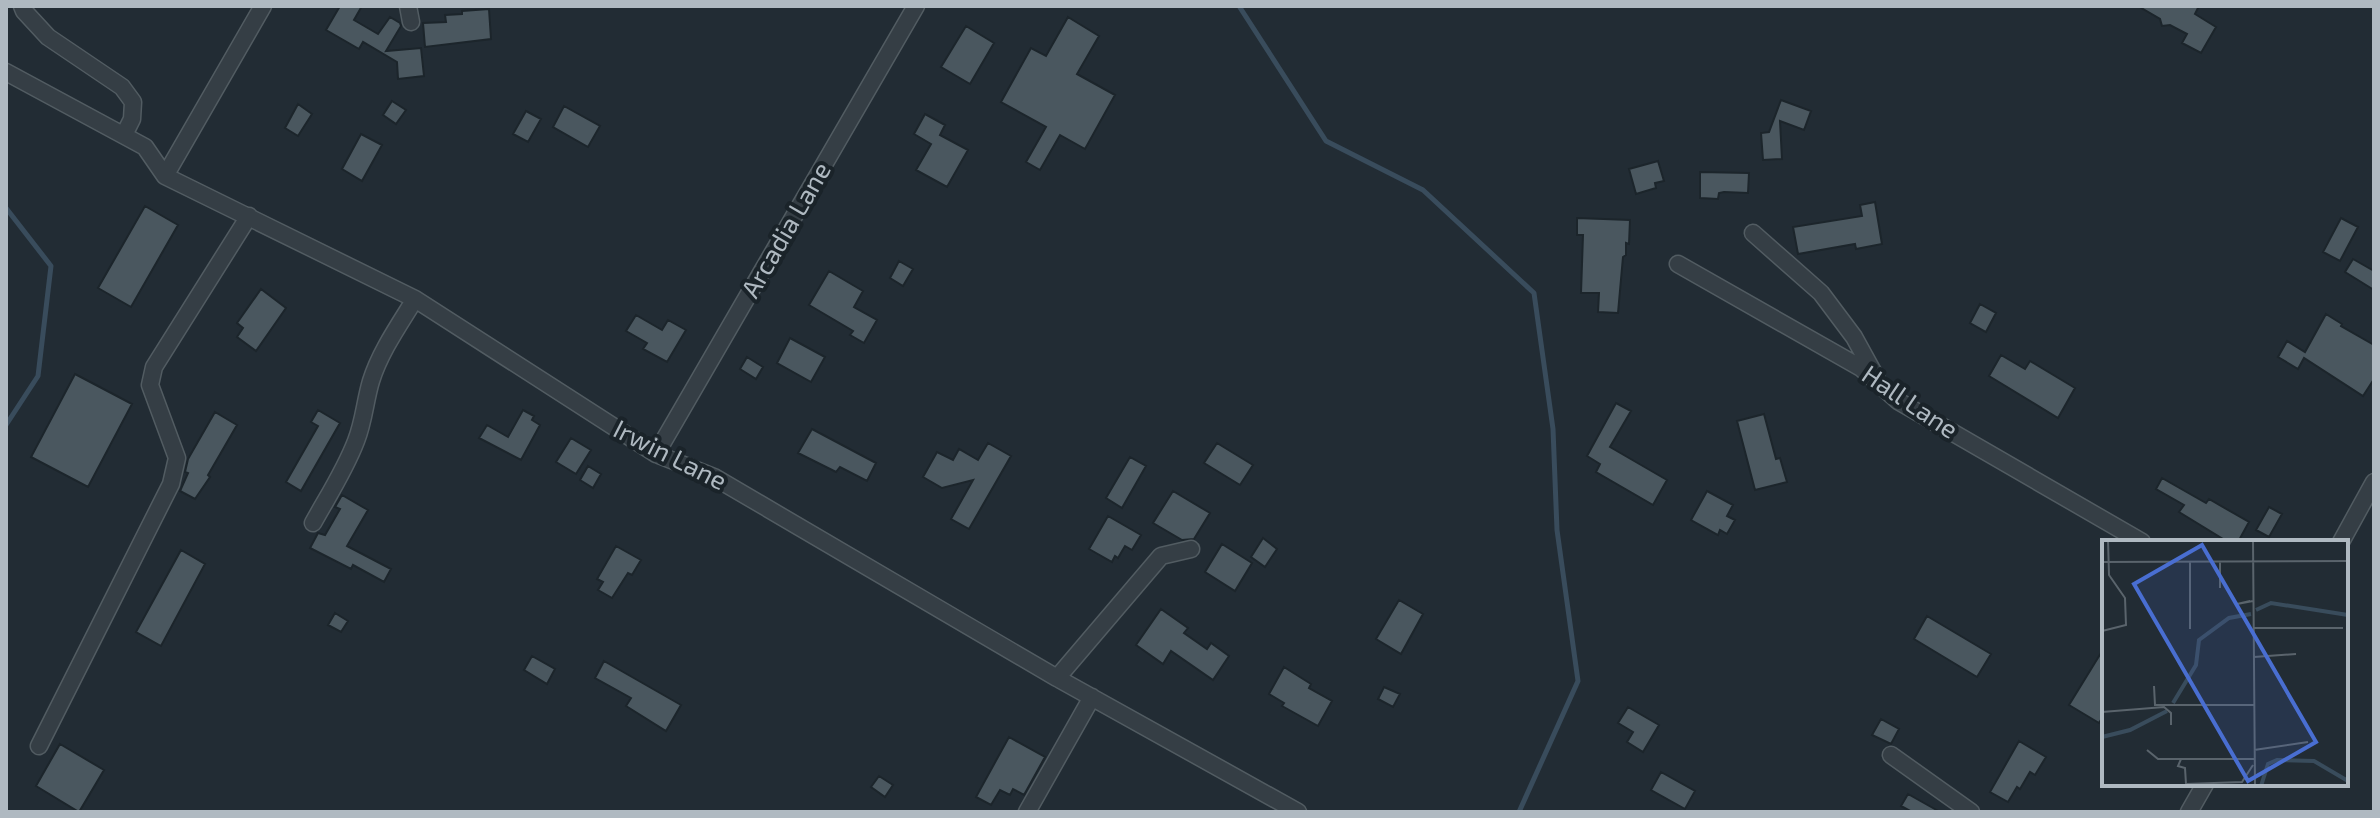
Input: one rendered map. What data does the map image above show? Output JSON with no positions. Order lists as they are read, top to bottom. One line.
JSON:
{"streets":{"street":["Arcadia Lane","Hall Lane","Irwin Lane"]},"crossings":[["Arcadia Lane","Irwin Lane"]]}
